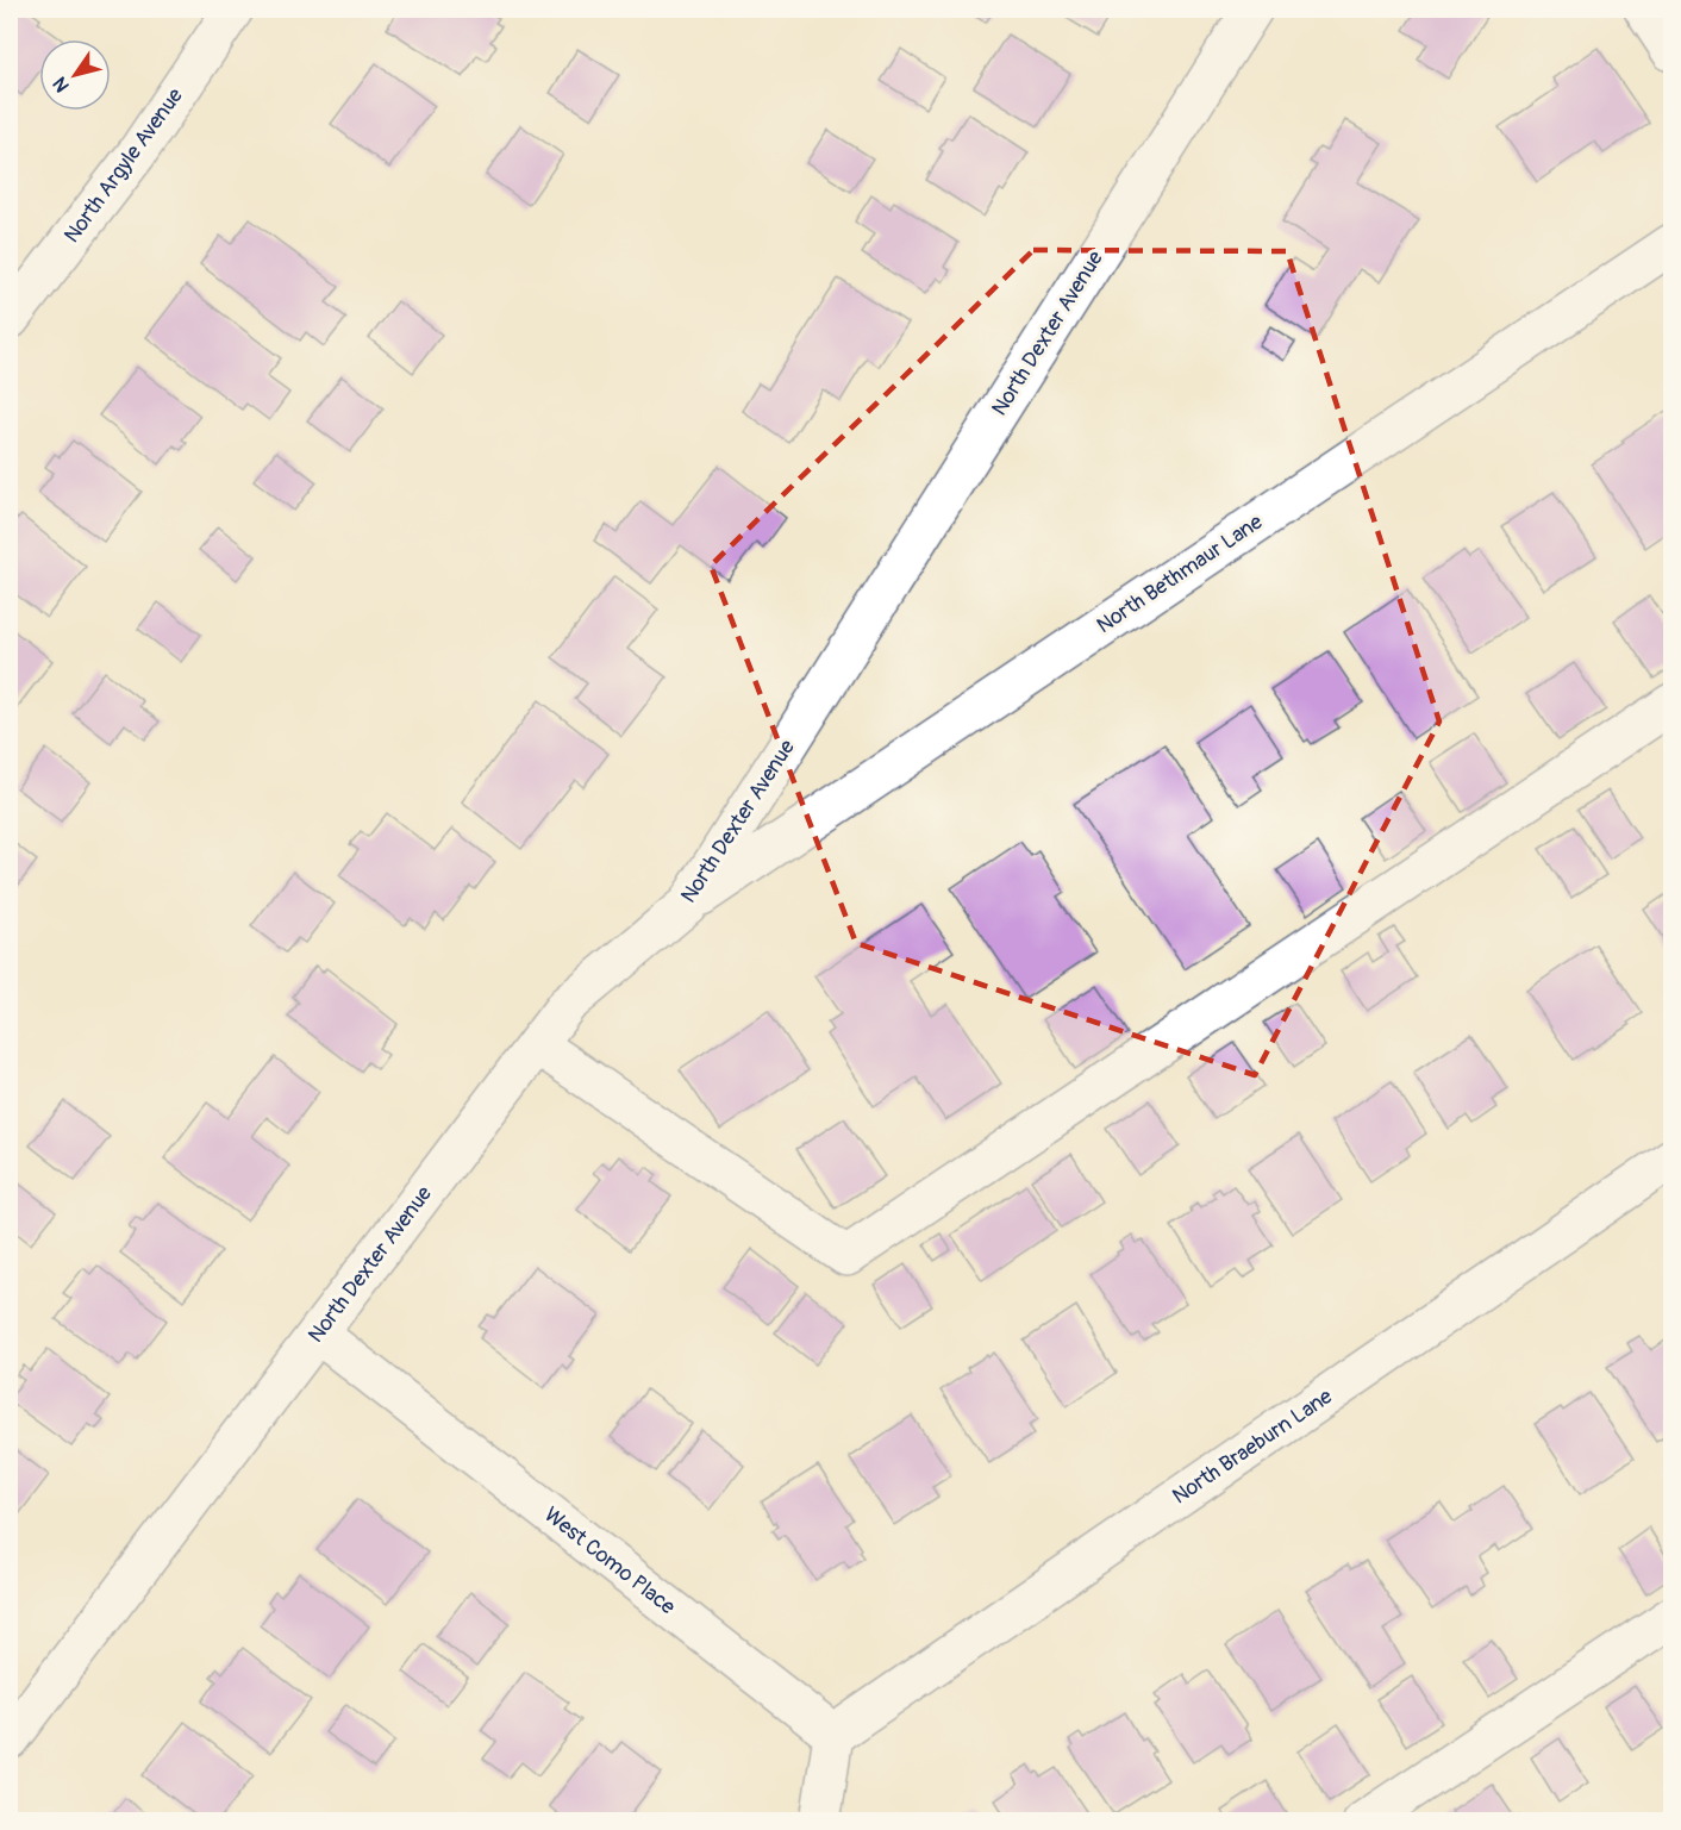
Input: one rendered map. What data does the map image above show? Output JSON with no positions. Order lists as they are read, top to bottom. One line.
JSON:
{"streets":{"street":["North Argyle Avenue","North Dexter Avenue","North Bethmaur Lane","North Braeburn Lane","West Como Place"]},"crossings":[["North Dexter Avenue","North Bethmaur Lane"],["North Dexter Avenue","West Como Place"],["North Braeburn Lane","West Como Place"]],"north":"bottom left"}
